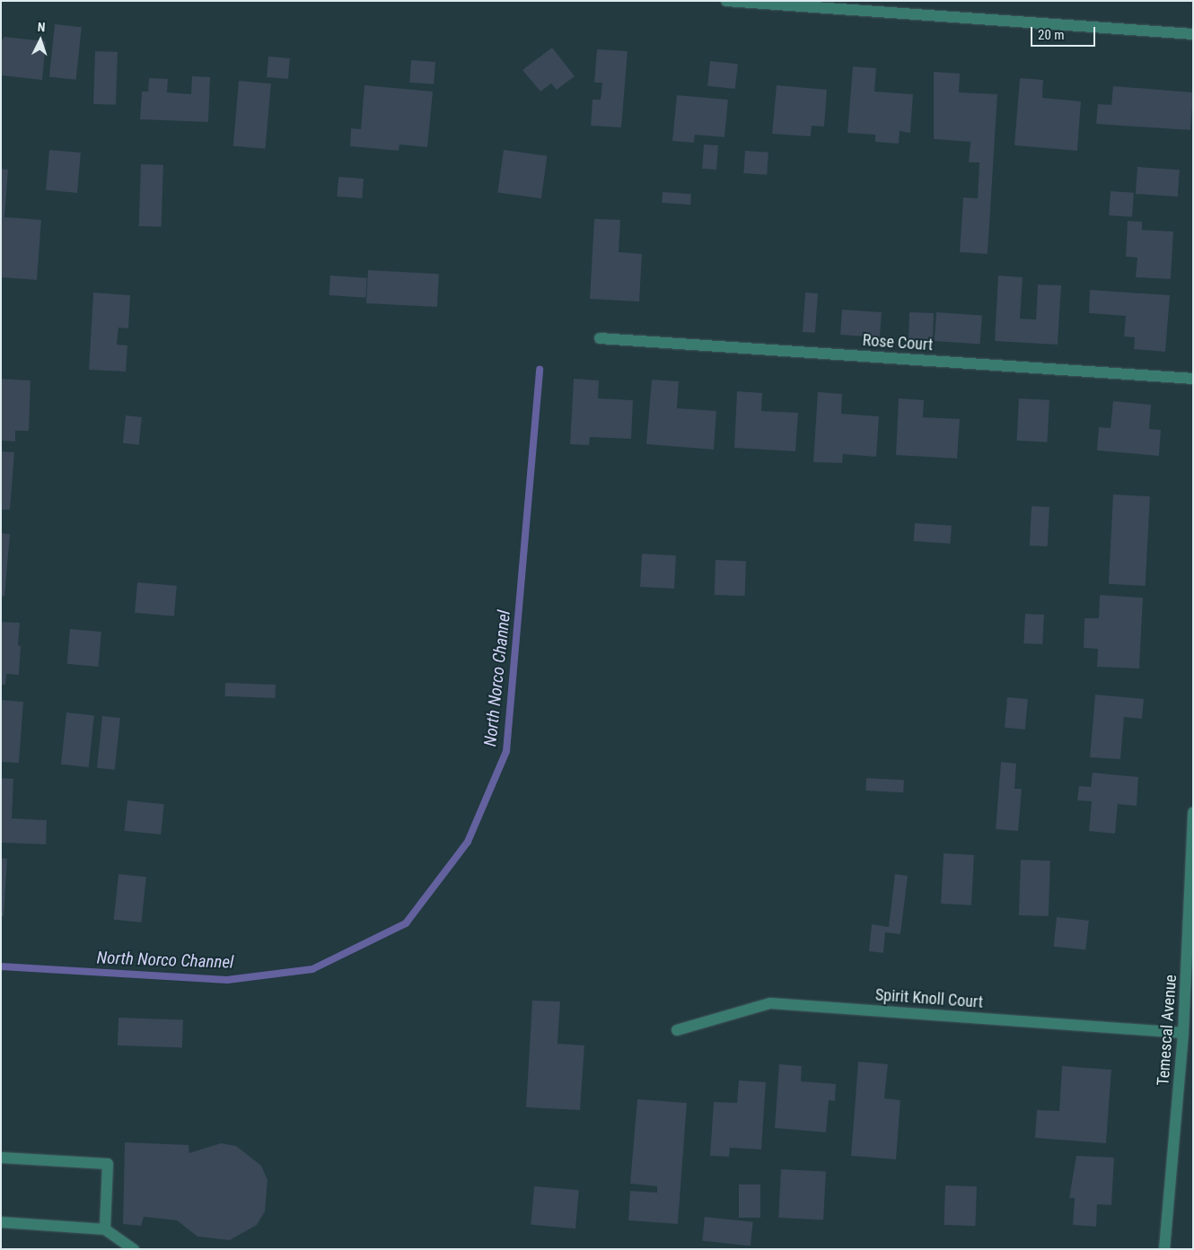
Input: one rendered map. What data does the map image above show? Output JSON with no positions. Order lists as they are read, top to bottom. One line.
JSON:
{"streets":{"street":["Rose Court","Spirit Knoll Court","Temescal Avenue"]},"crossings":[["Spirit Knoll Court","Temescal Avenue"]],"water":["North Norco Channel"],"scale_bar":"20 m","north":"top"}
